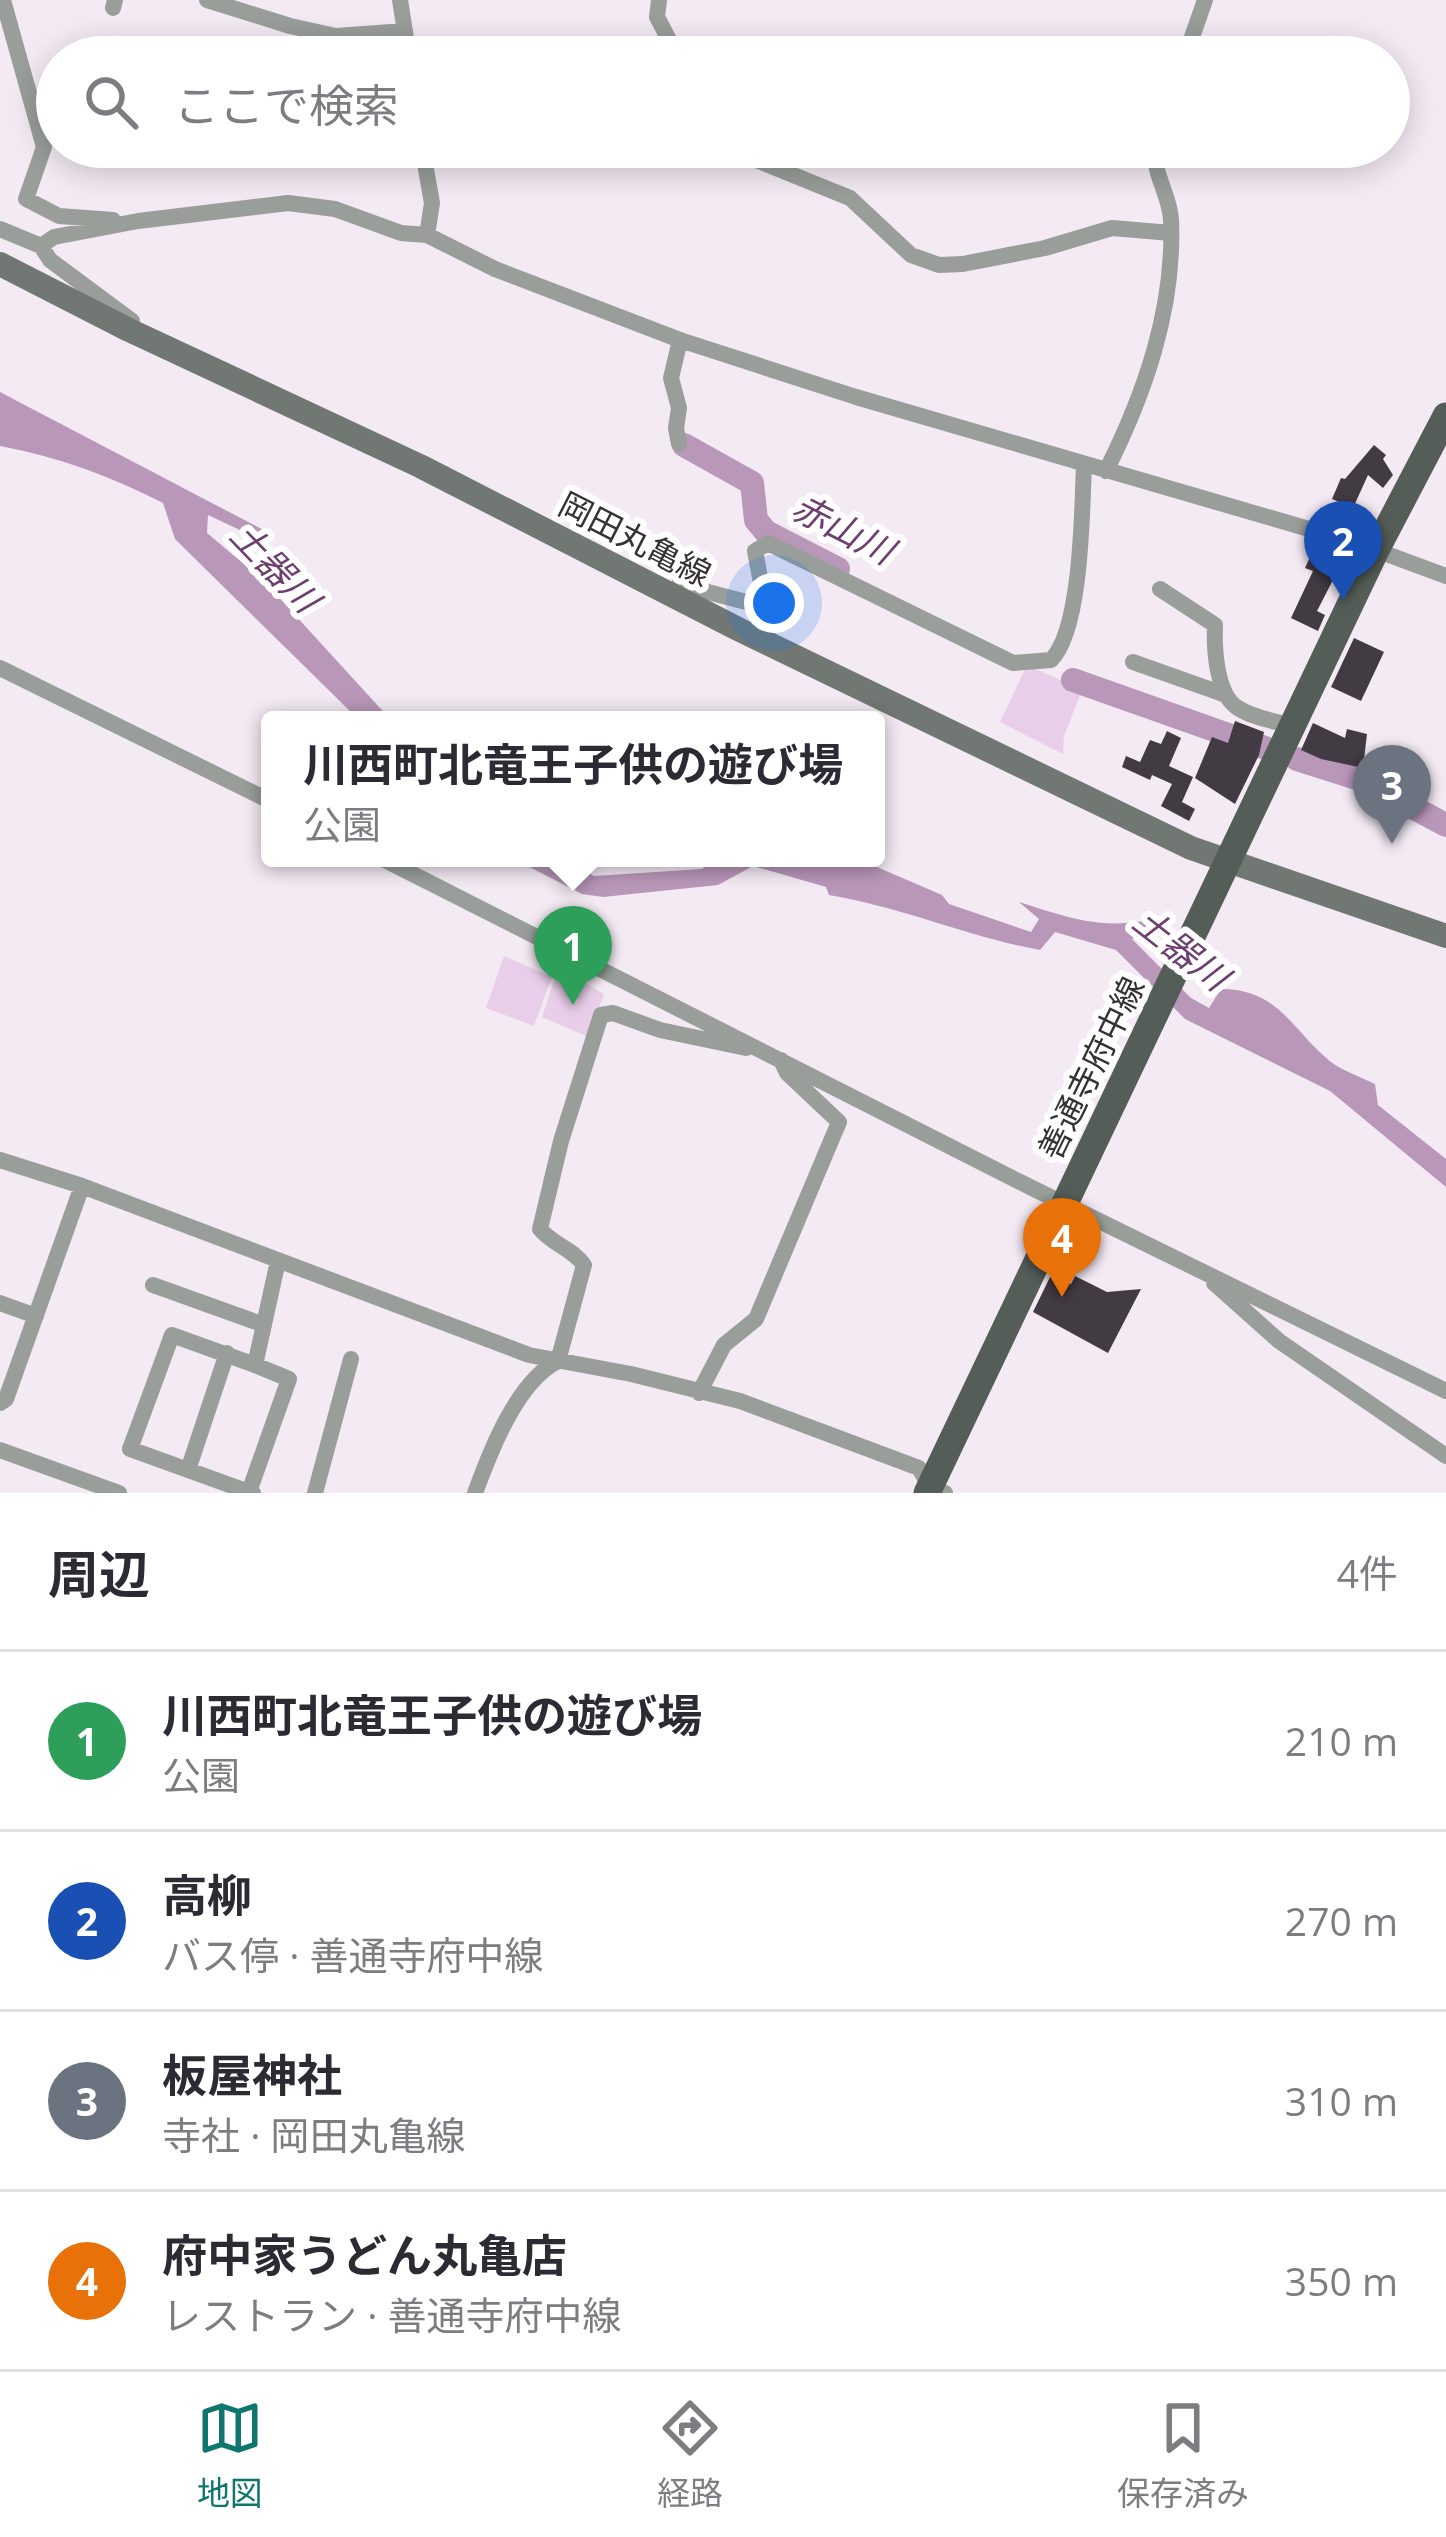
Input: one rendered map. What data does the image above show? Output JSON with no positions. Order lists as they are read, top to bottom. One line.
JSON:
{"streets":{"main road":["岡田丸亀線","善通寺府中線"]},"crossings":[["岡田丸亀線","善通寺府中線"]],"water":["赤山川","土器川"],"page":{"search":"ここで検索","pins":["2","3","1","4"],"popup":["川西町北竜王子供の遊び場","公園"],"heading":["周辺","4件"],"list":[{"mark":"1","name":"川西町北竜王子供の遊び場","note":"公園","value":"210 m"},{"mark":"2","name":"高柳","note":"バス停 · 善通寺府中線","value":"270 m"},{"mark":"3","name":"板屋神社","note":"寺社 · 岡田丸亀線","value":"310 m"},{"mark":"4","name":"府中家うどん丸亀店","note":"レストラン · 善通寺府中線","value":"350 m"}],"nav":["地図","経路","保存済み"]}}
